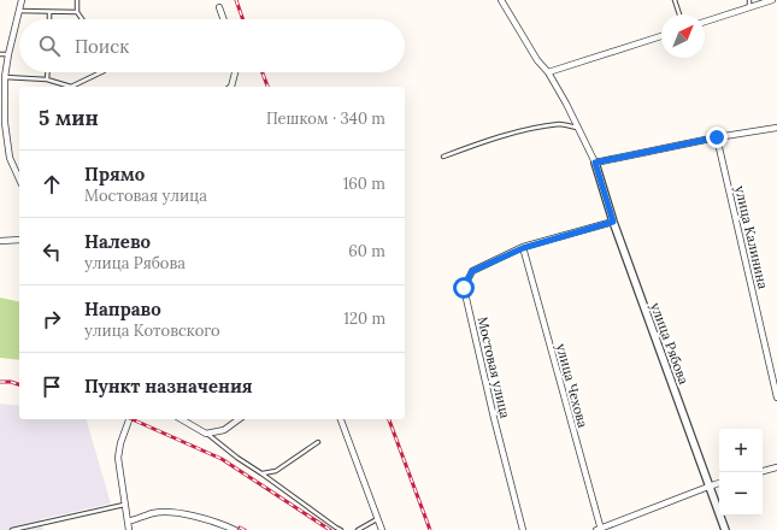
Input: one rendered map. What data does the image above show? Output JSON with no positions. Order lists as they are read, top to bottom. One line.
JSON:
{"streets":{"street":["улица Калинина","улица Рябова","Мостовая улица","улица Чехова"]},"crossings":[["улица Рябова","Мостовая улица"],["Мостовая улица","улица Чехова"]],"north":"top right","page":{"search":"Поиск","heading":["5 мин","Пешком · 340 m"],"list":[["Прямо","Мостовая улица","160 m"],["Налево","улица Рябова","60 m"],["Направо","улица Котовского","120 m"],"Пункт назначения"],"map_buttons":["+","−"]}}
